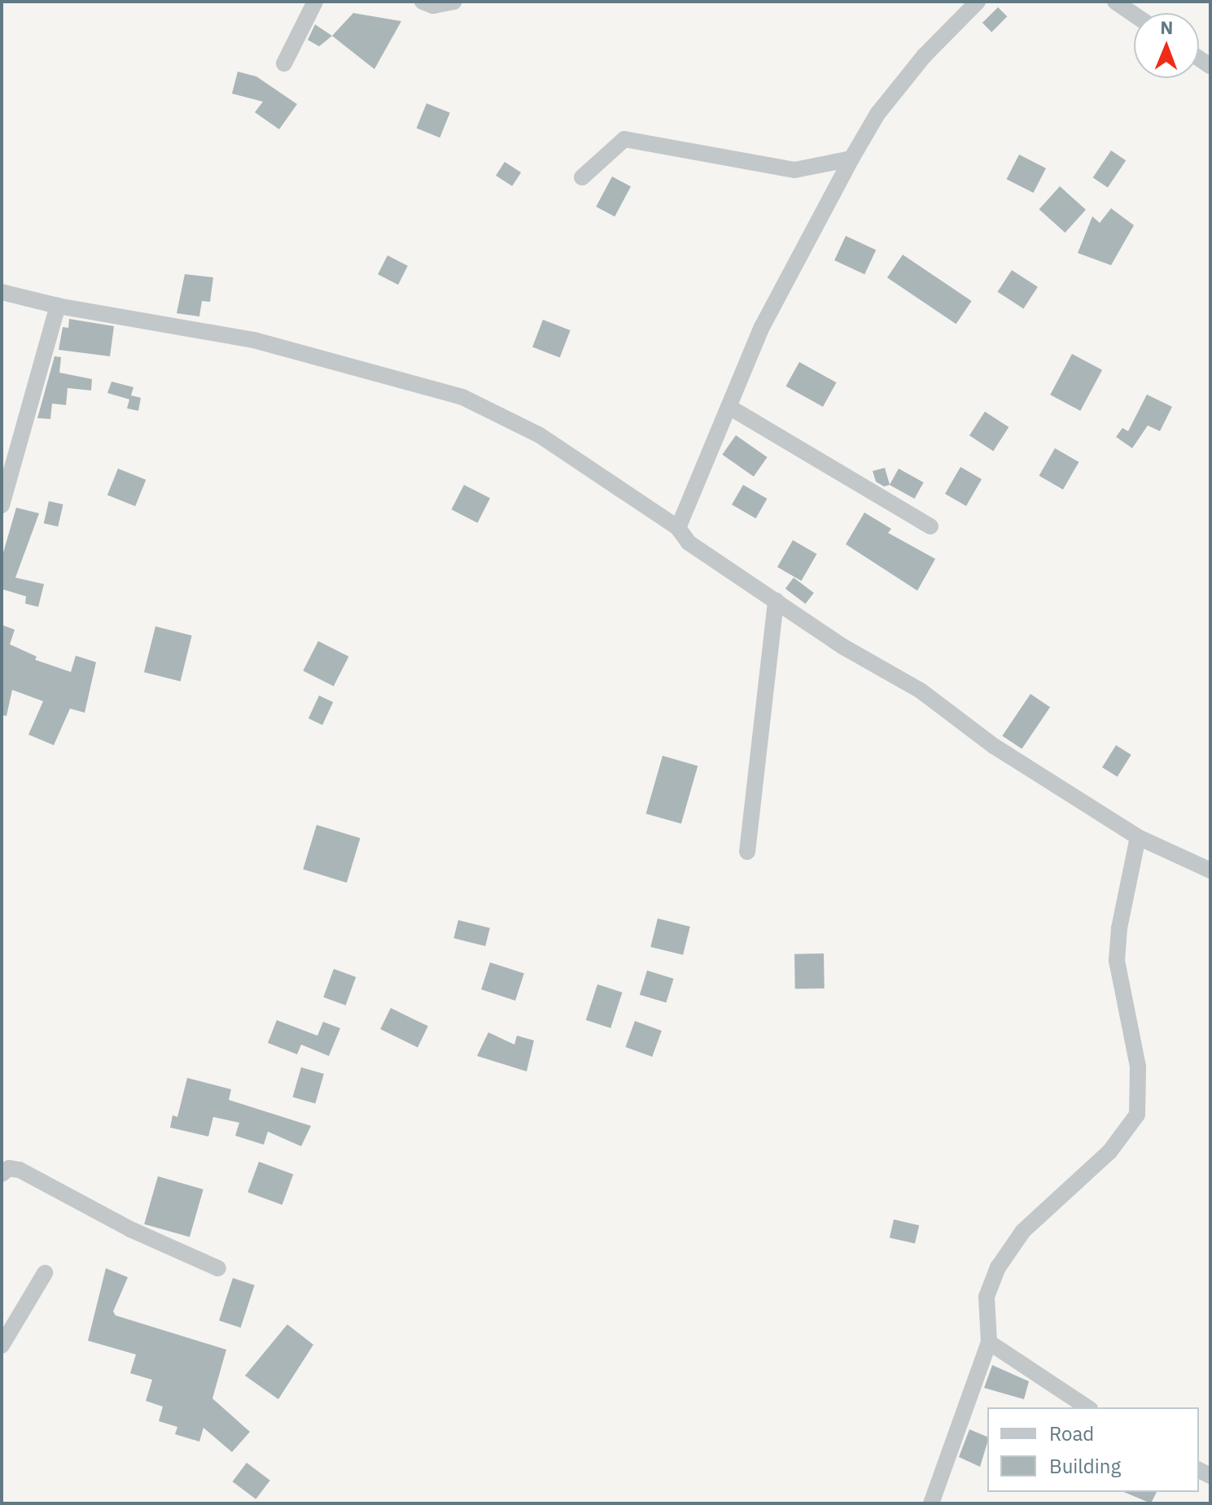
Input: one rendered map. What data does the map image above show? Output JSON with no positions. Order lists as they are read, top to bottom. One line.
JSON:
{"legend":["Road","Building"],"north":"top"}
